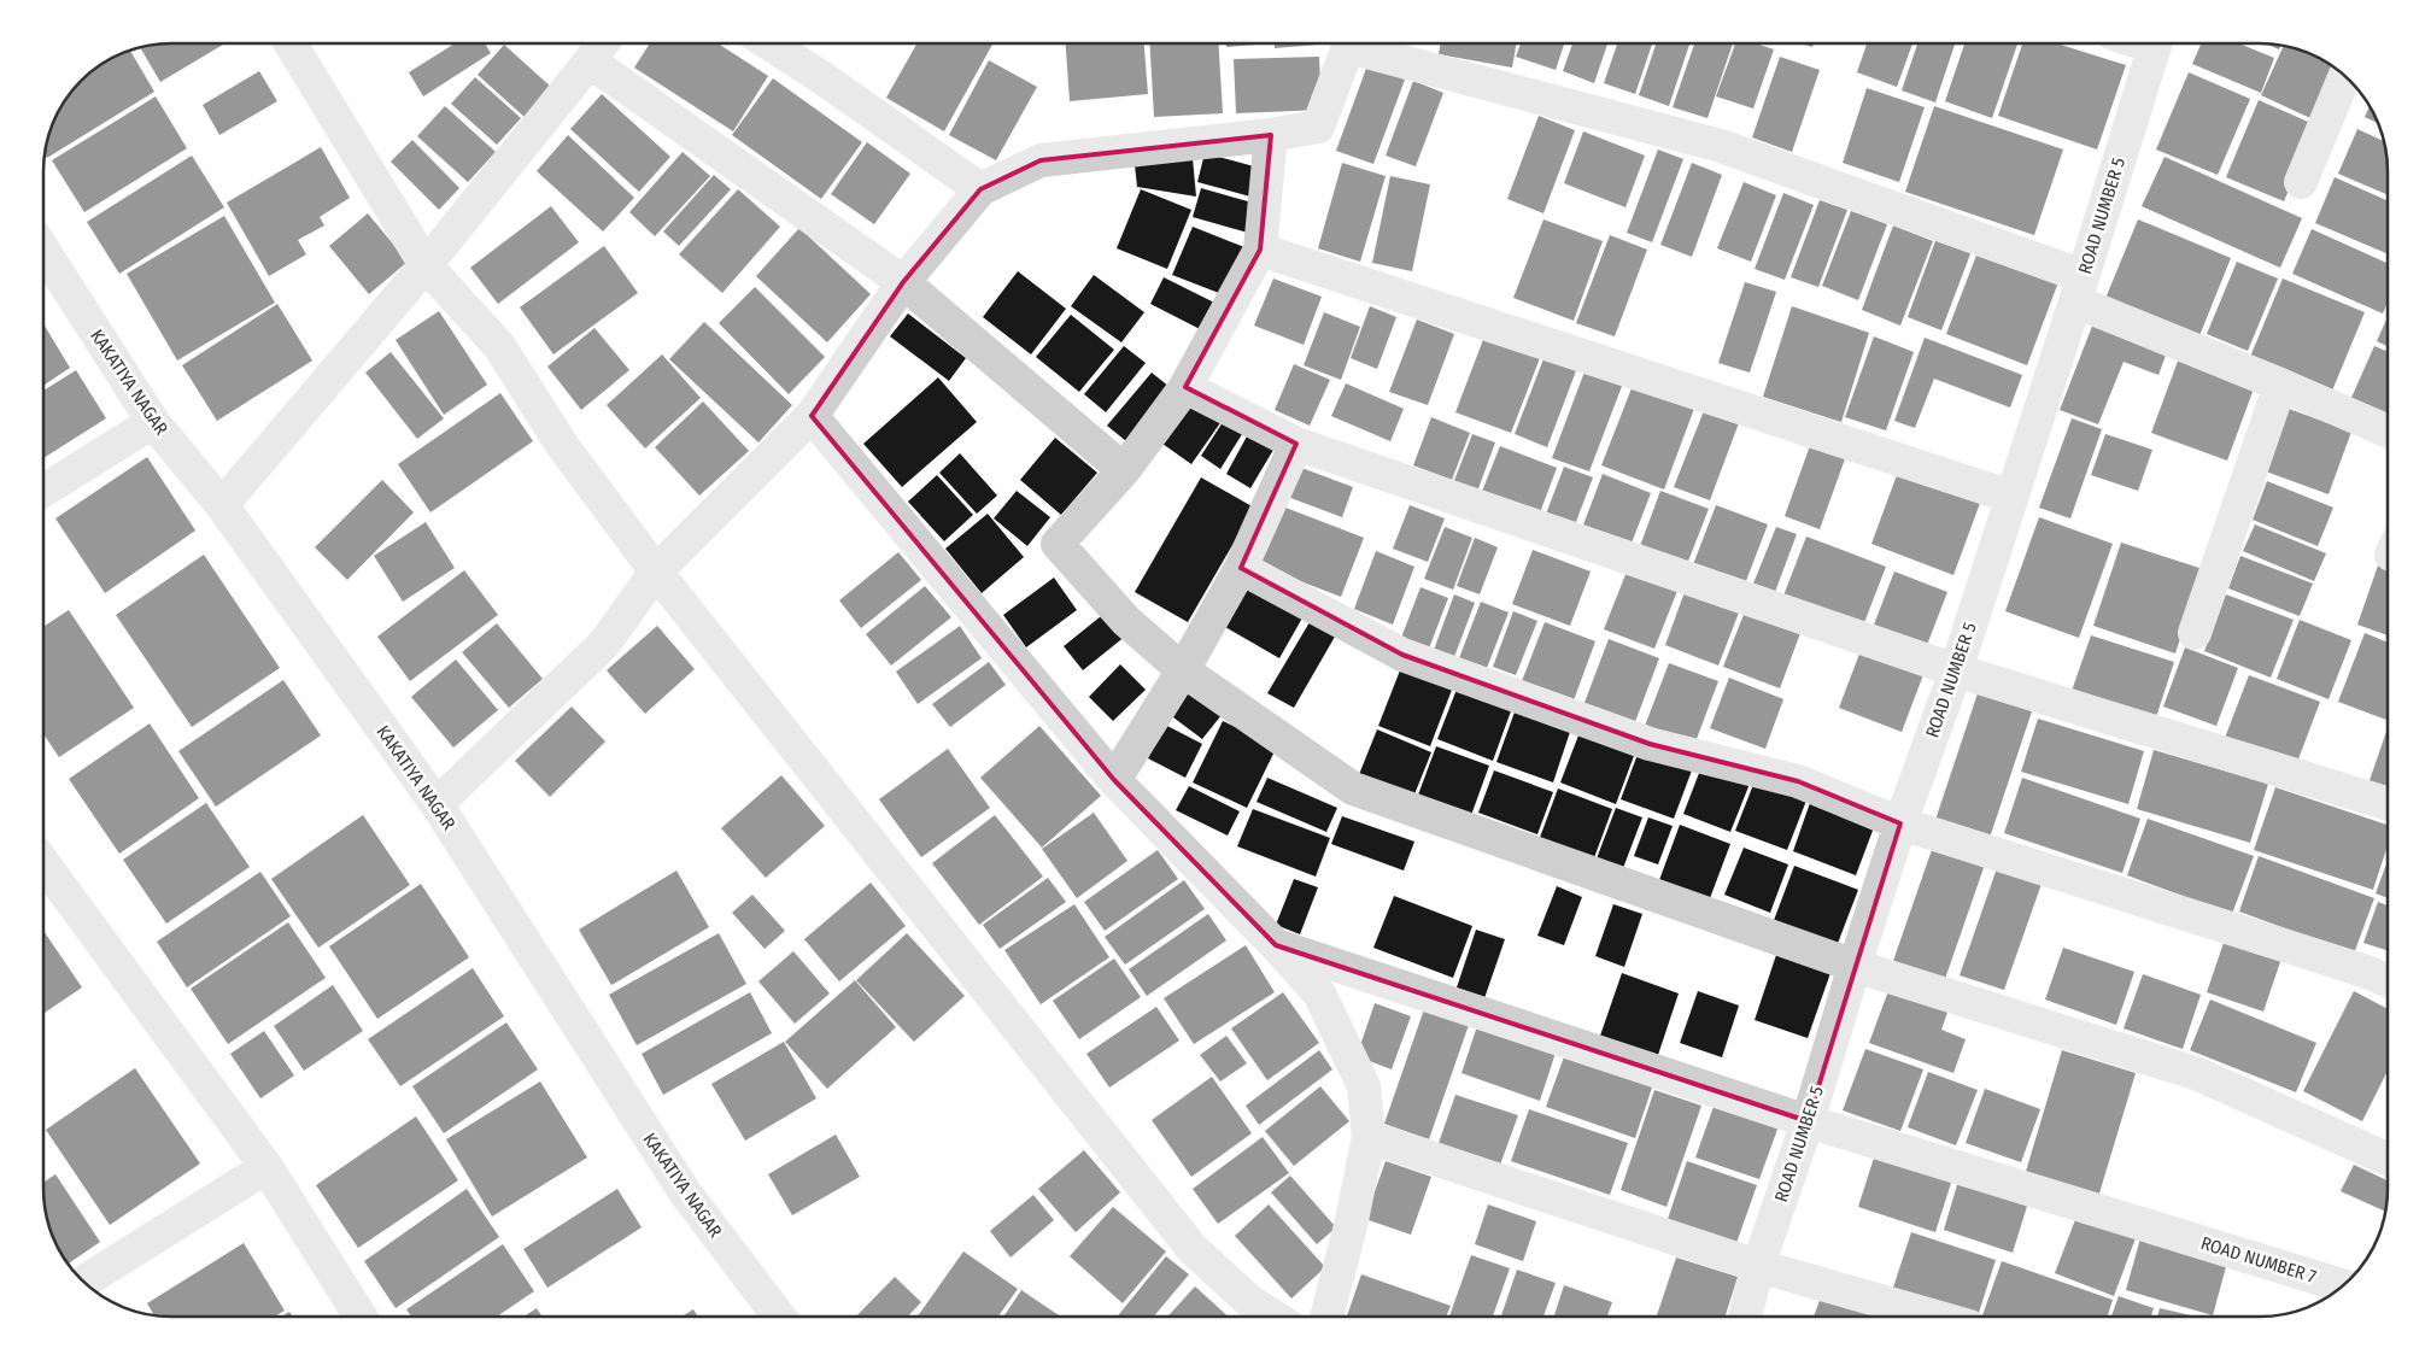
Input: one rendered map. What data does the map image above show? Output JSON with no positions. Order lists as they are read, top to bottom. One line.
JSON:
{"streets":{"street":["ROAD NUMBER 5","KAKATIYA NAGAR","ROAD NUMBER 7"]},"crossings":[["ROAD NUMBER 5","ROAD NUMBER 7"]]}
